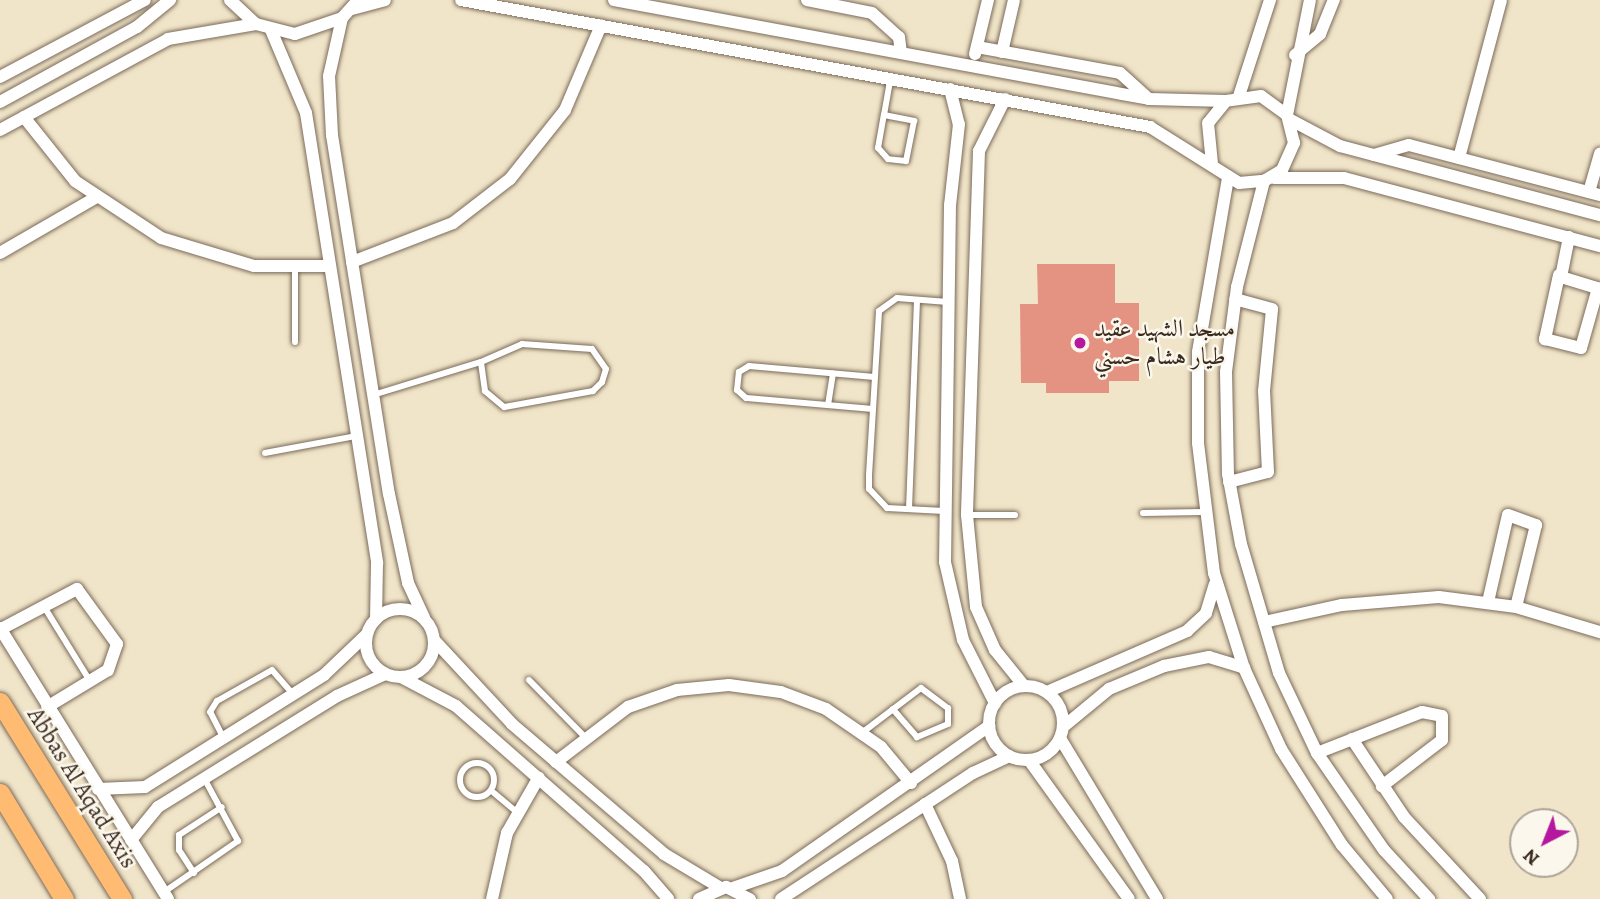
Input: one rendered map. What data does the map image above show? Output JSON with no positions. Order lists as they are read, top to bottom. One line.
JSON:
{"streets":{"main road":["Abbas Al Aqad Axis"]},"places":["مسجد الشهيد عقيد طيار هشام حسني"],"north":"bottom left"}
